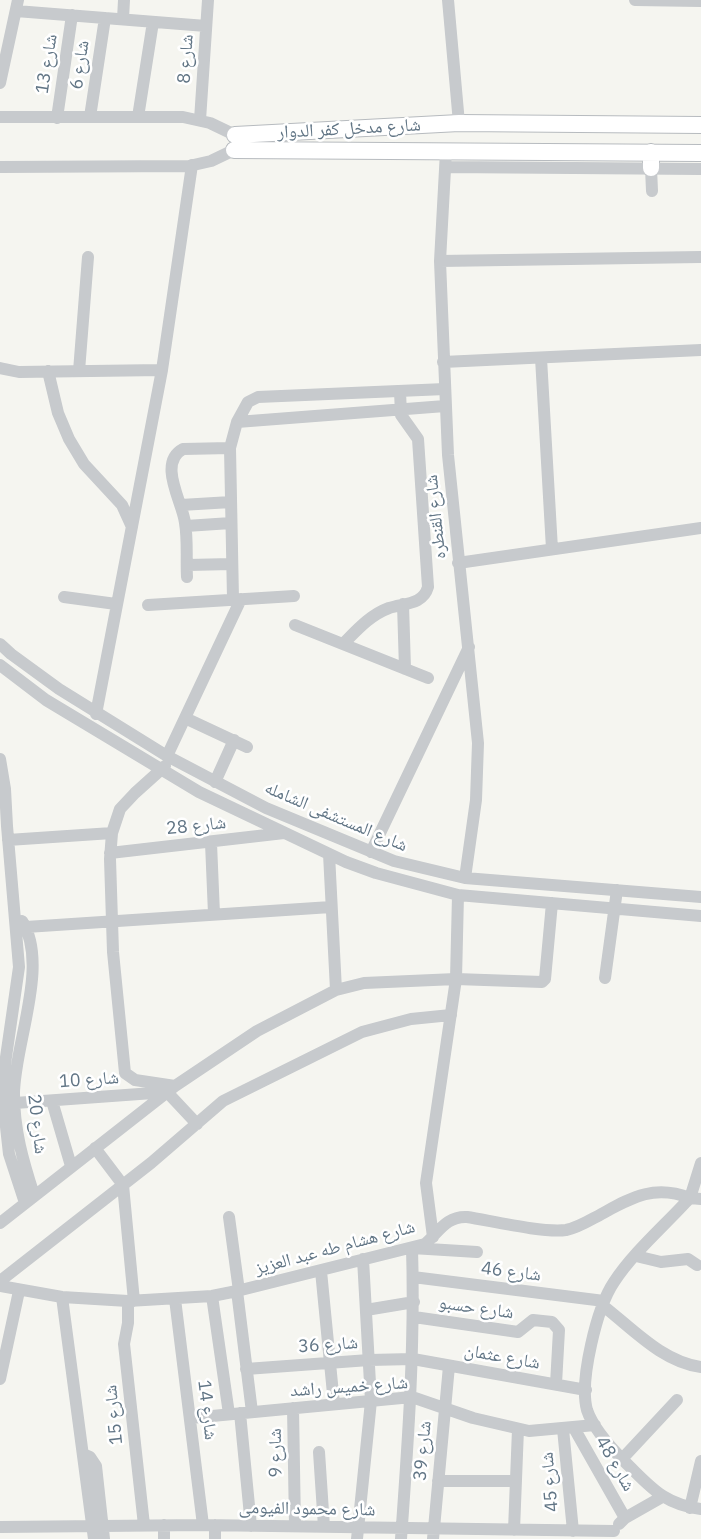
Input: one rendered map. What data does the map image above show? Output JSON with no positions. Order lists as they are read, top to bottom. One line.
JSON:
{"streets":{"main road":["شارع مدخل كفر الدوار"],"street":["شارع 8","شارع 13","شارع 6","شارع القنطره","شارع المستشفى الشامله","شارع 28","شارع 10","شارع 20","شارع هشام طه عبد العزيز","شارع 46","شارع حسبو","شارع 36","شارع عثمان","شارع خميس راشد","شارع 14","شارع 15","شارع 39","شارع 9","شارع 48","شارع 45","شارع محمود الفيومى"]},"crossings":[["شارع 8","شارع مدخل كفر الدوار"],["شارع 13","شارع مدخل كفر الدوار"],["شارع 6","شارع مدخل كفر الدوار"],["شارع مدخل كفر الدوار","شارع القنطره"],["شارع القنطره","شارع المستشفى الشامله"],["شارع المستشفى الشامله","شارع 28"],["شارع 10","شارع 20"],["شارع هشام طه عبد العزيز","شارع 14"],["شارع هشام طه عبد العزيز","شارع 15"],["شارع حسبو","شارع عثمان"],["شارع 36","شارع عثمان"],["شارع عثمان","شارع 39"],["شارع خميس راشد","شارع 14"],["شارع خميس راشد","شارع 39"],["شارع خميس راشد","شارع 9"],["شارع خميس راشد","شارع 48"],["شارع خميس راشد","شارع 45"],["شارع 14","شارع محمود الفيومى"],["شارع 15","شارع محمود الفيومى"],["شارع 39","شارع محمود الفيومى"],["شارع 9","شارع محمود الفيومى"],["شارع 48","شارع 45"],["شارع 45","شارع محمود الفيومى"]]}
